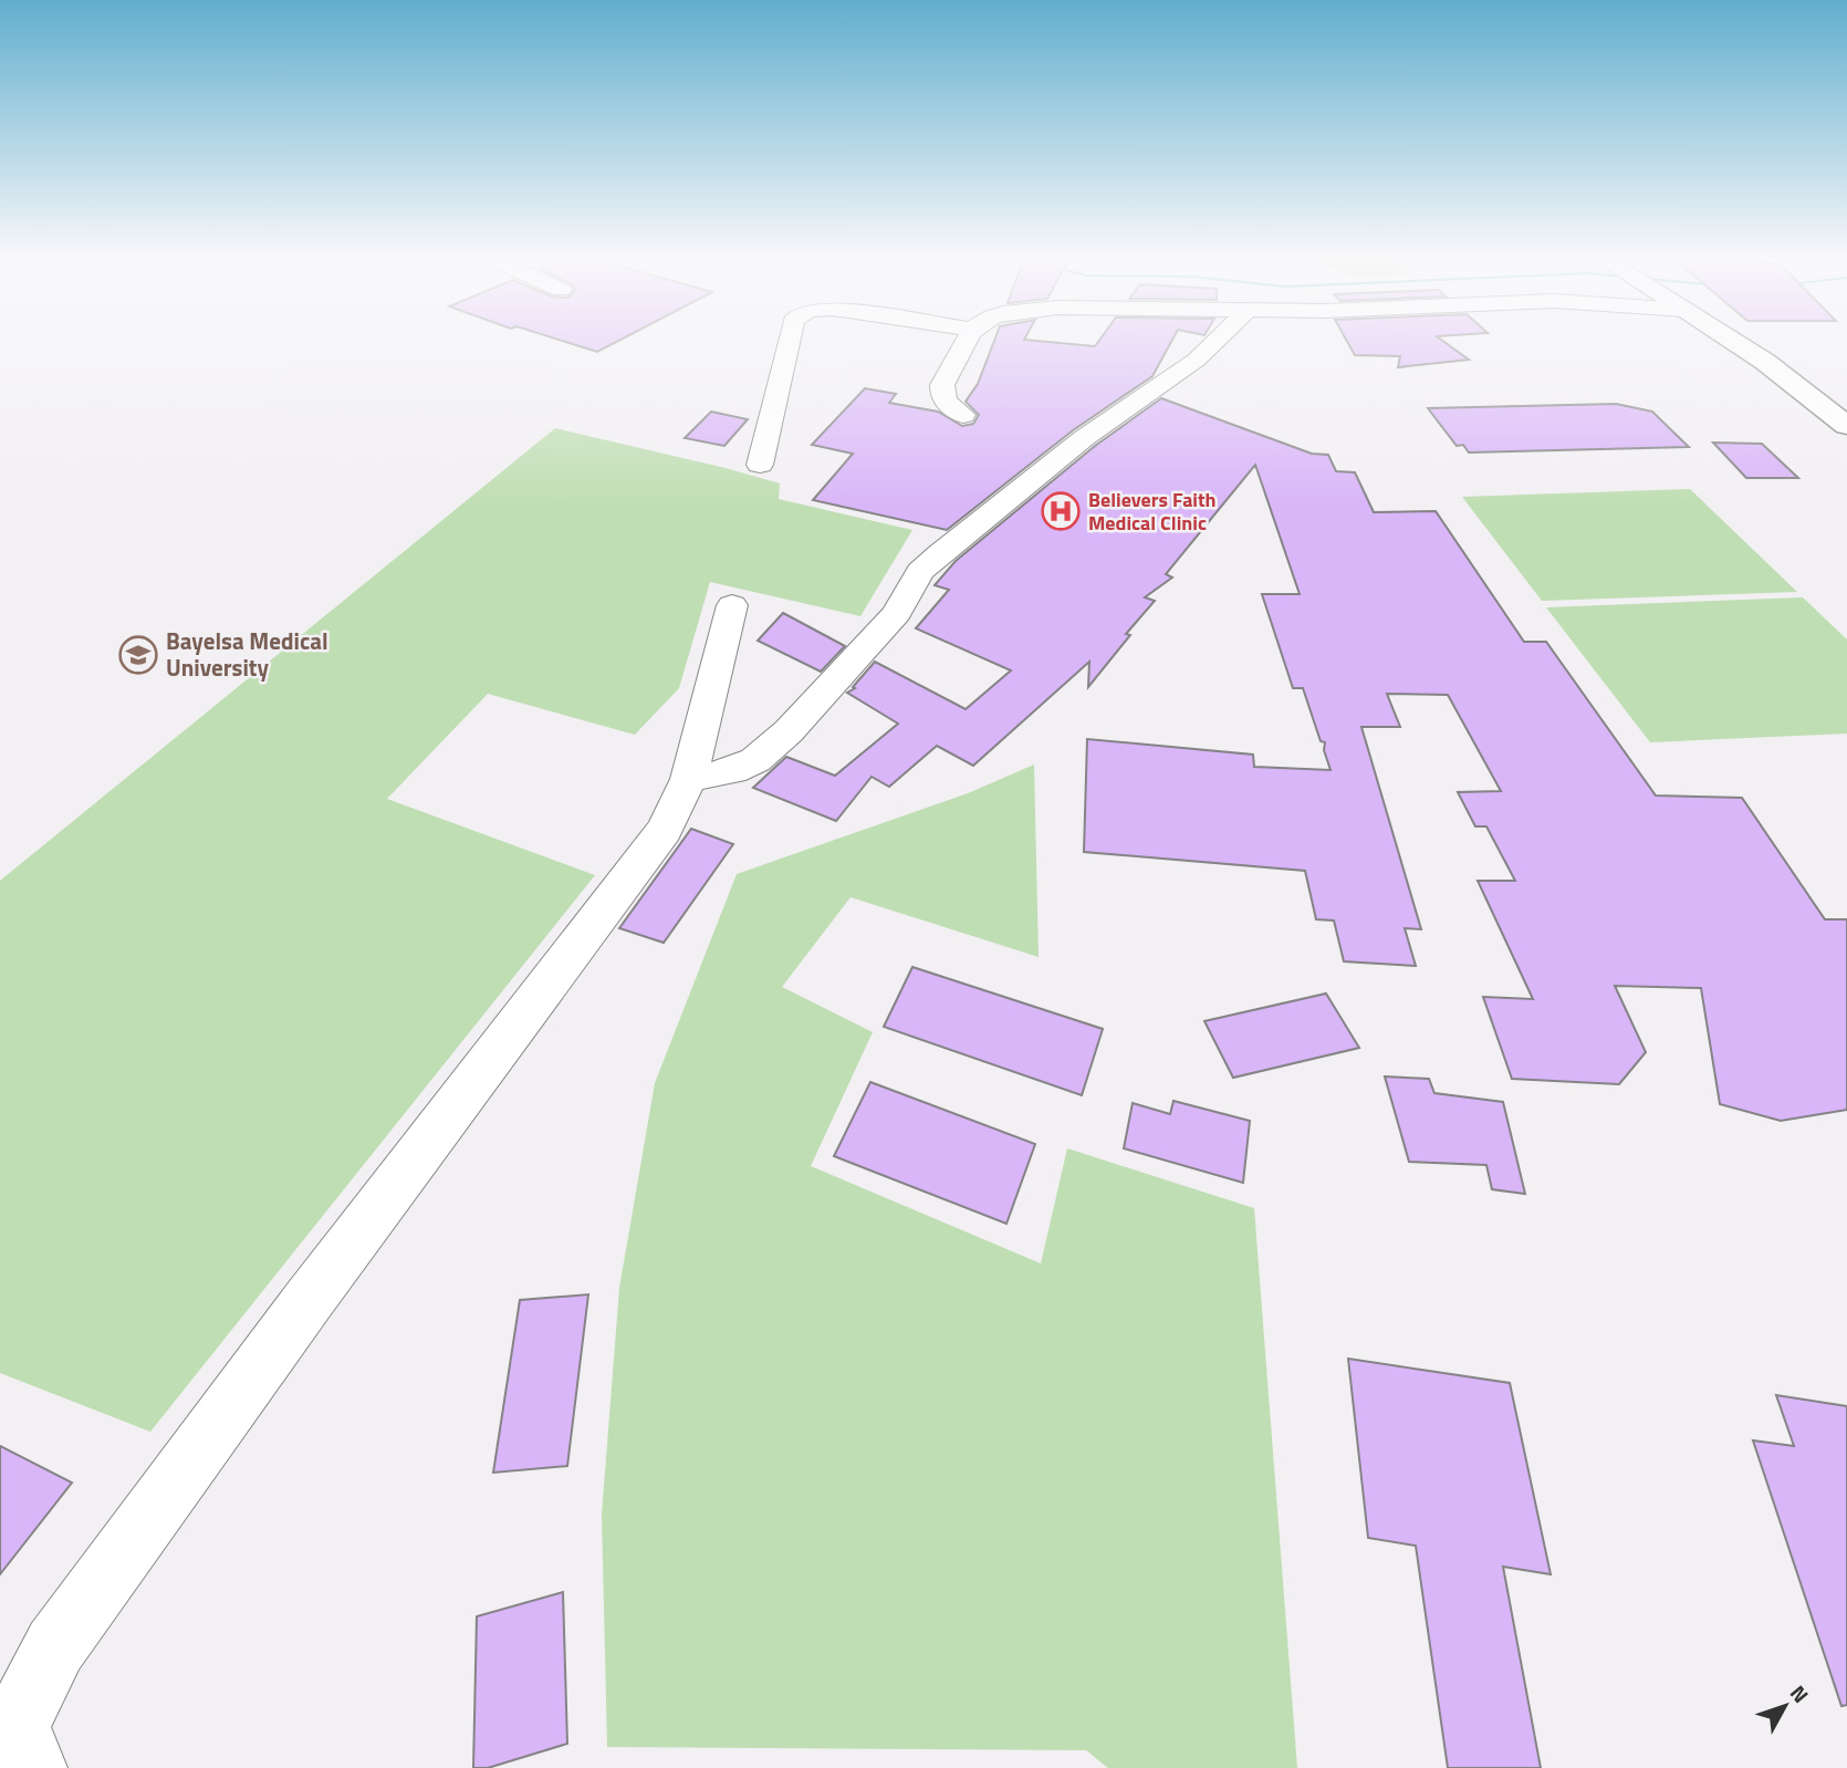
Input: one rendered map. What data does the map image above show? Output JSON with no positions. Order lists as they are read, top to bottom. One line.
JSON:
{"places":{"hospital":["Believers Faith Medical Clinic"],"school or university":["Bayelsa Medical University"]},"north":"top right"}
